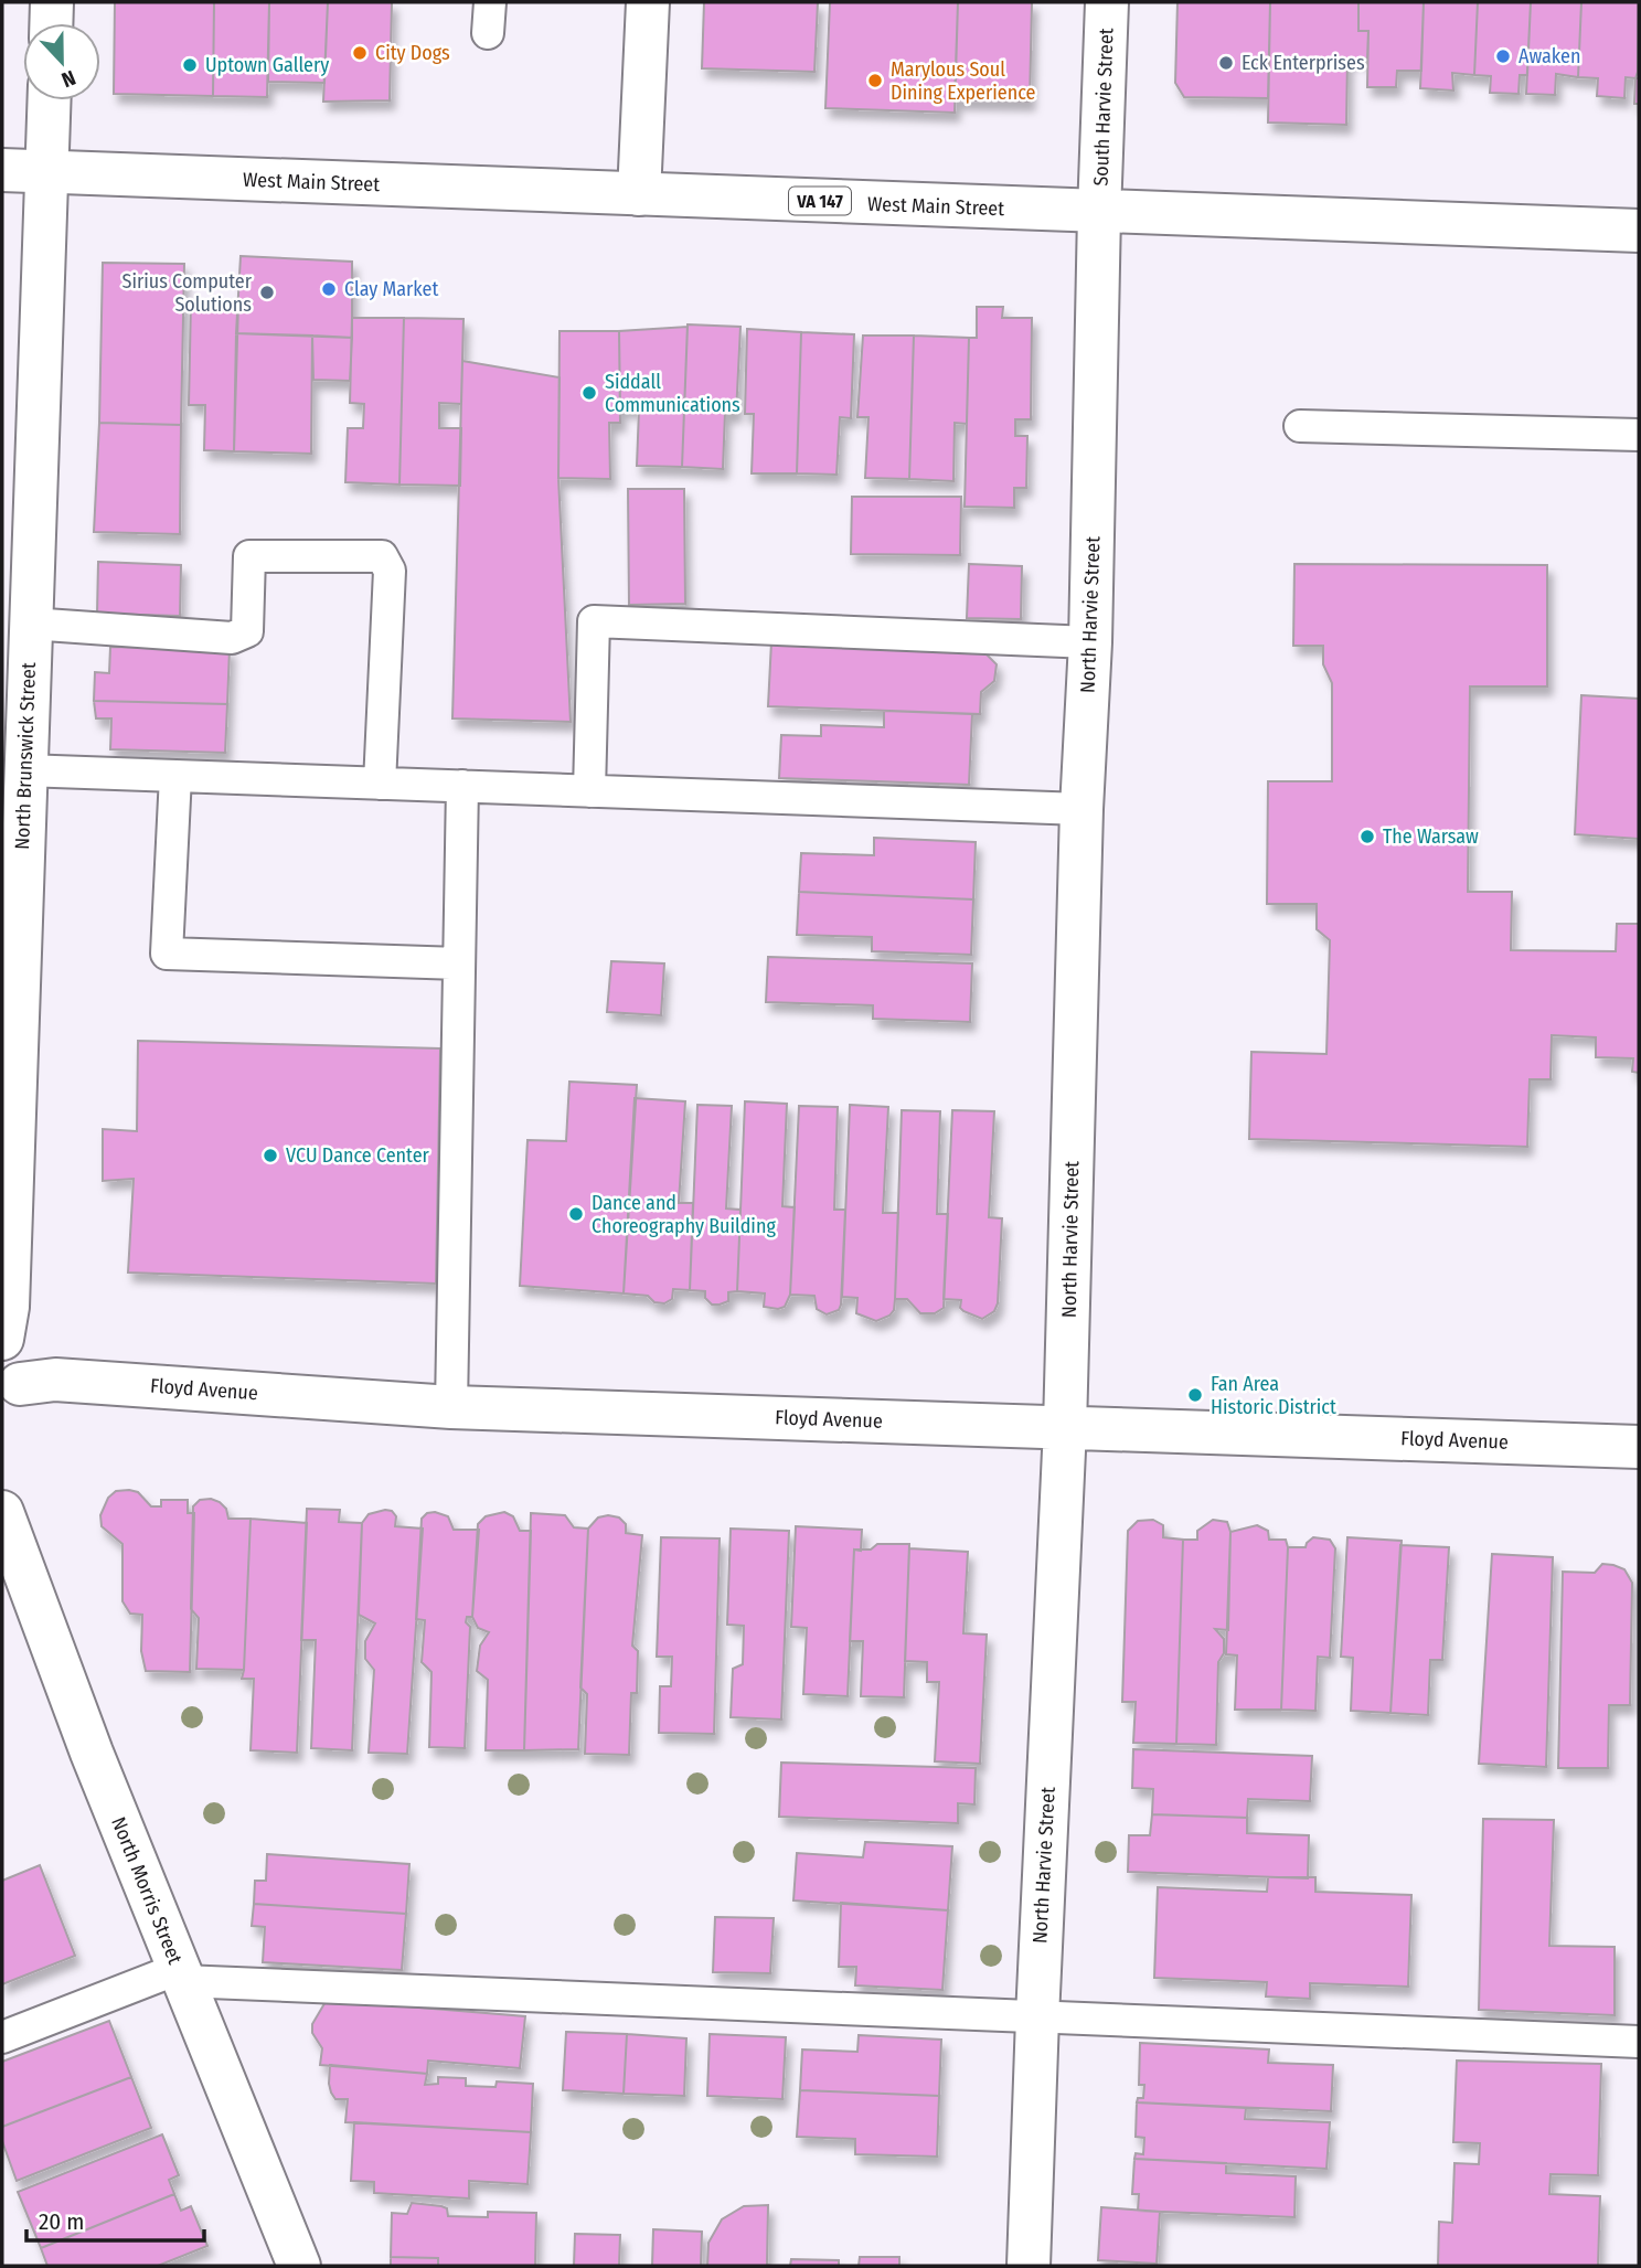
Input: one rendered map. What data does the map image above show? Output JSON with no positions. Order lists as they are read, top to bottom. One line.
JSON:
{"streets":{"street":["South Harvie Street","West Main Street","VA 147","North Harvie Street","North Brunswick Street","Floyd Avenue","North Morris Street"]},"crossings":[["South Harvie Street","West Main Street"],["South Harvie Street","North Harvie Street"],["West Main Street","North Harvie Street"],["West Main Street","North Brunswick Street"],["North Harvie Street","Floyd Avenue"]],"places":["City Dogs","Awaken","Eck Enterprises","Uptown Gallery","Marylous Soul Dining Experience","Clay Market","Sirius Computer Solutions","Siddall Communications","The Warsaw","VCU Dance Center","Dance and Choreography Building","Fan Area Historic District"],"scale_bar":"20 m","north":"bottom"}
